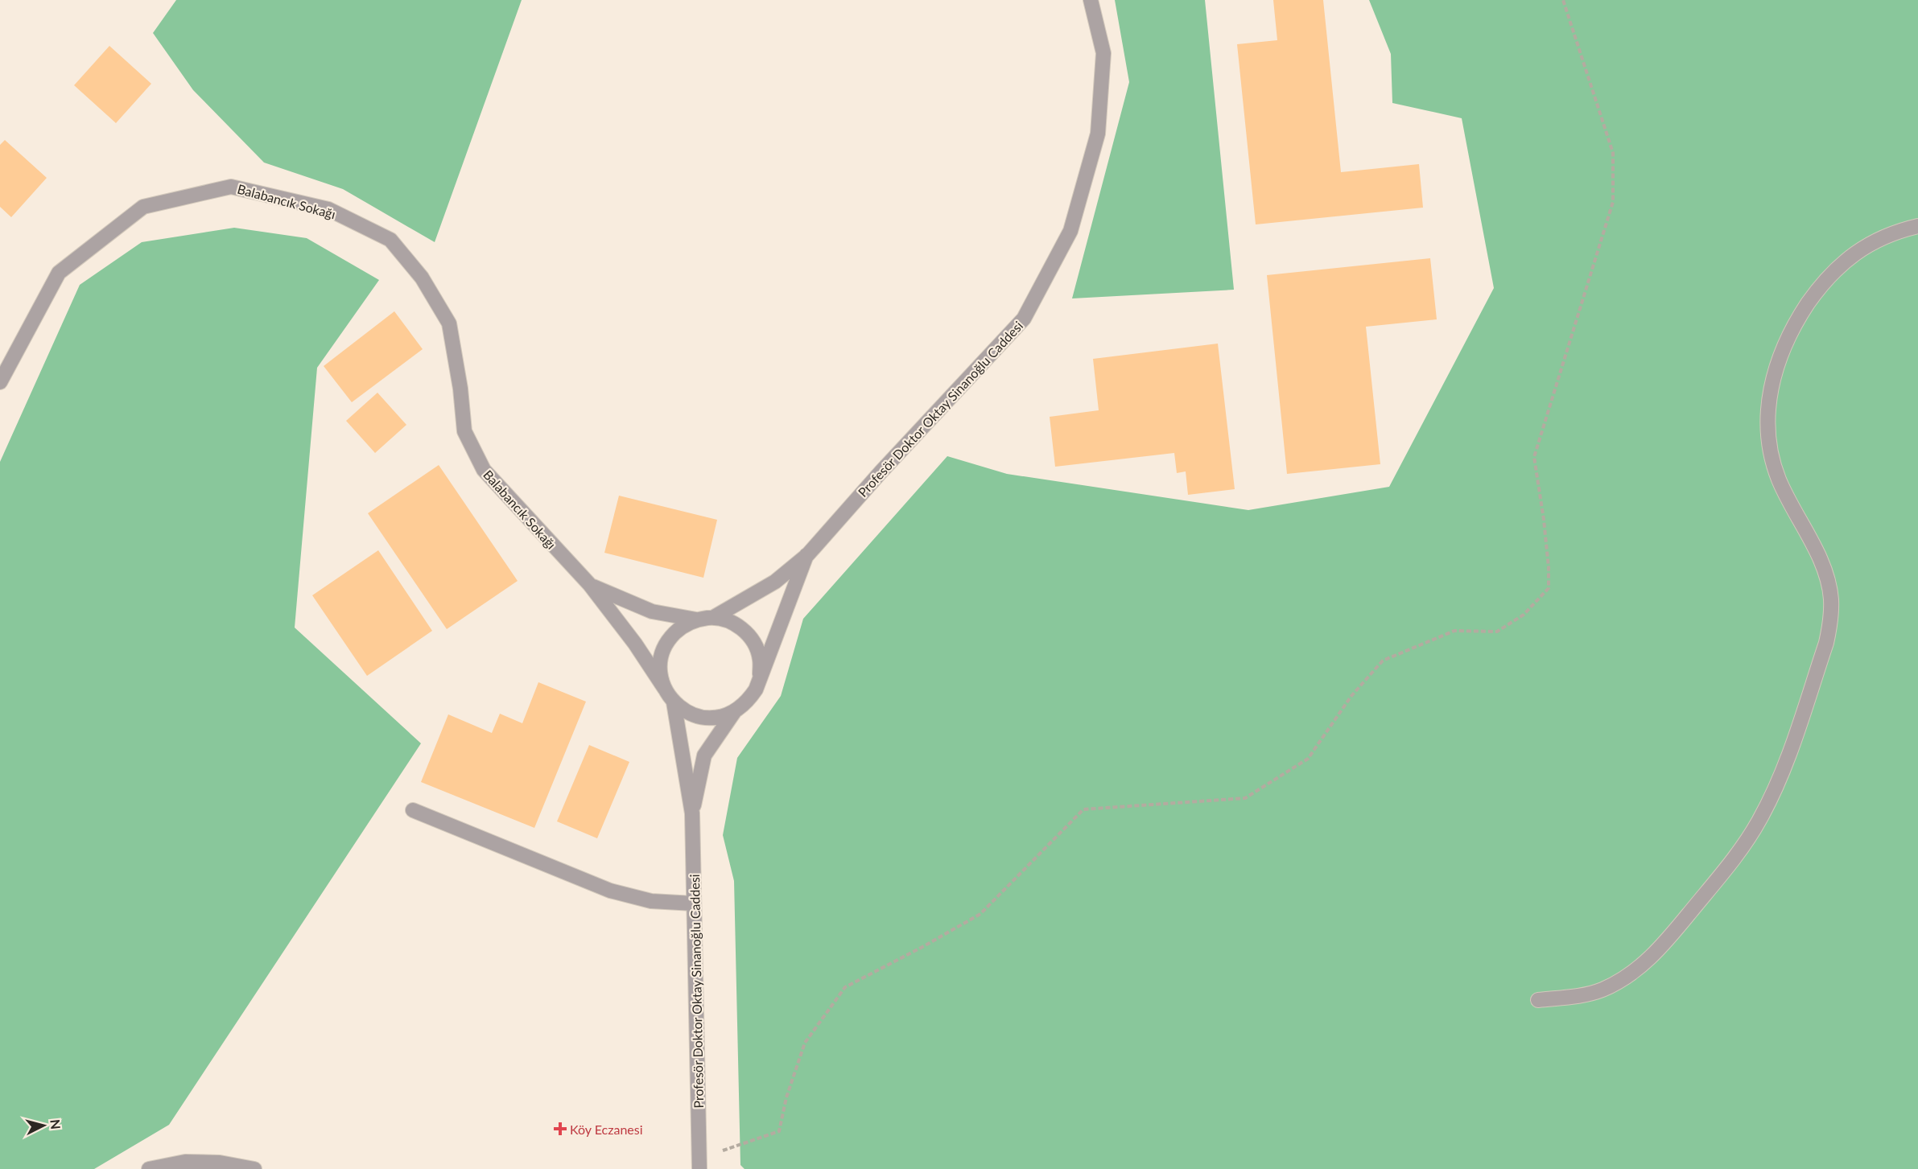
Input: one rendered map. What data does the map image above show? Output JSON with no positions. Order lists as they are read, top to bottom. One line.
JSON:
{"streets":{"street":["Balabancık Sokağı","Profesör Doktor Oktay Sinanoğlu Caddesi"]},"crossings":[["Balabancık Sokağı","Profesör Doktor Oktay Sinanoğlu Caddesi"]],"places":{"health":["Köy Eczanesi"]},"north":"right"}
